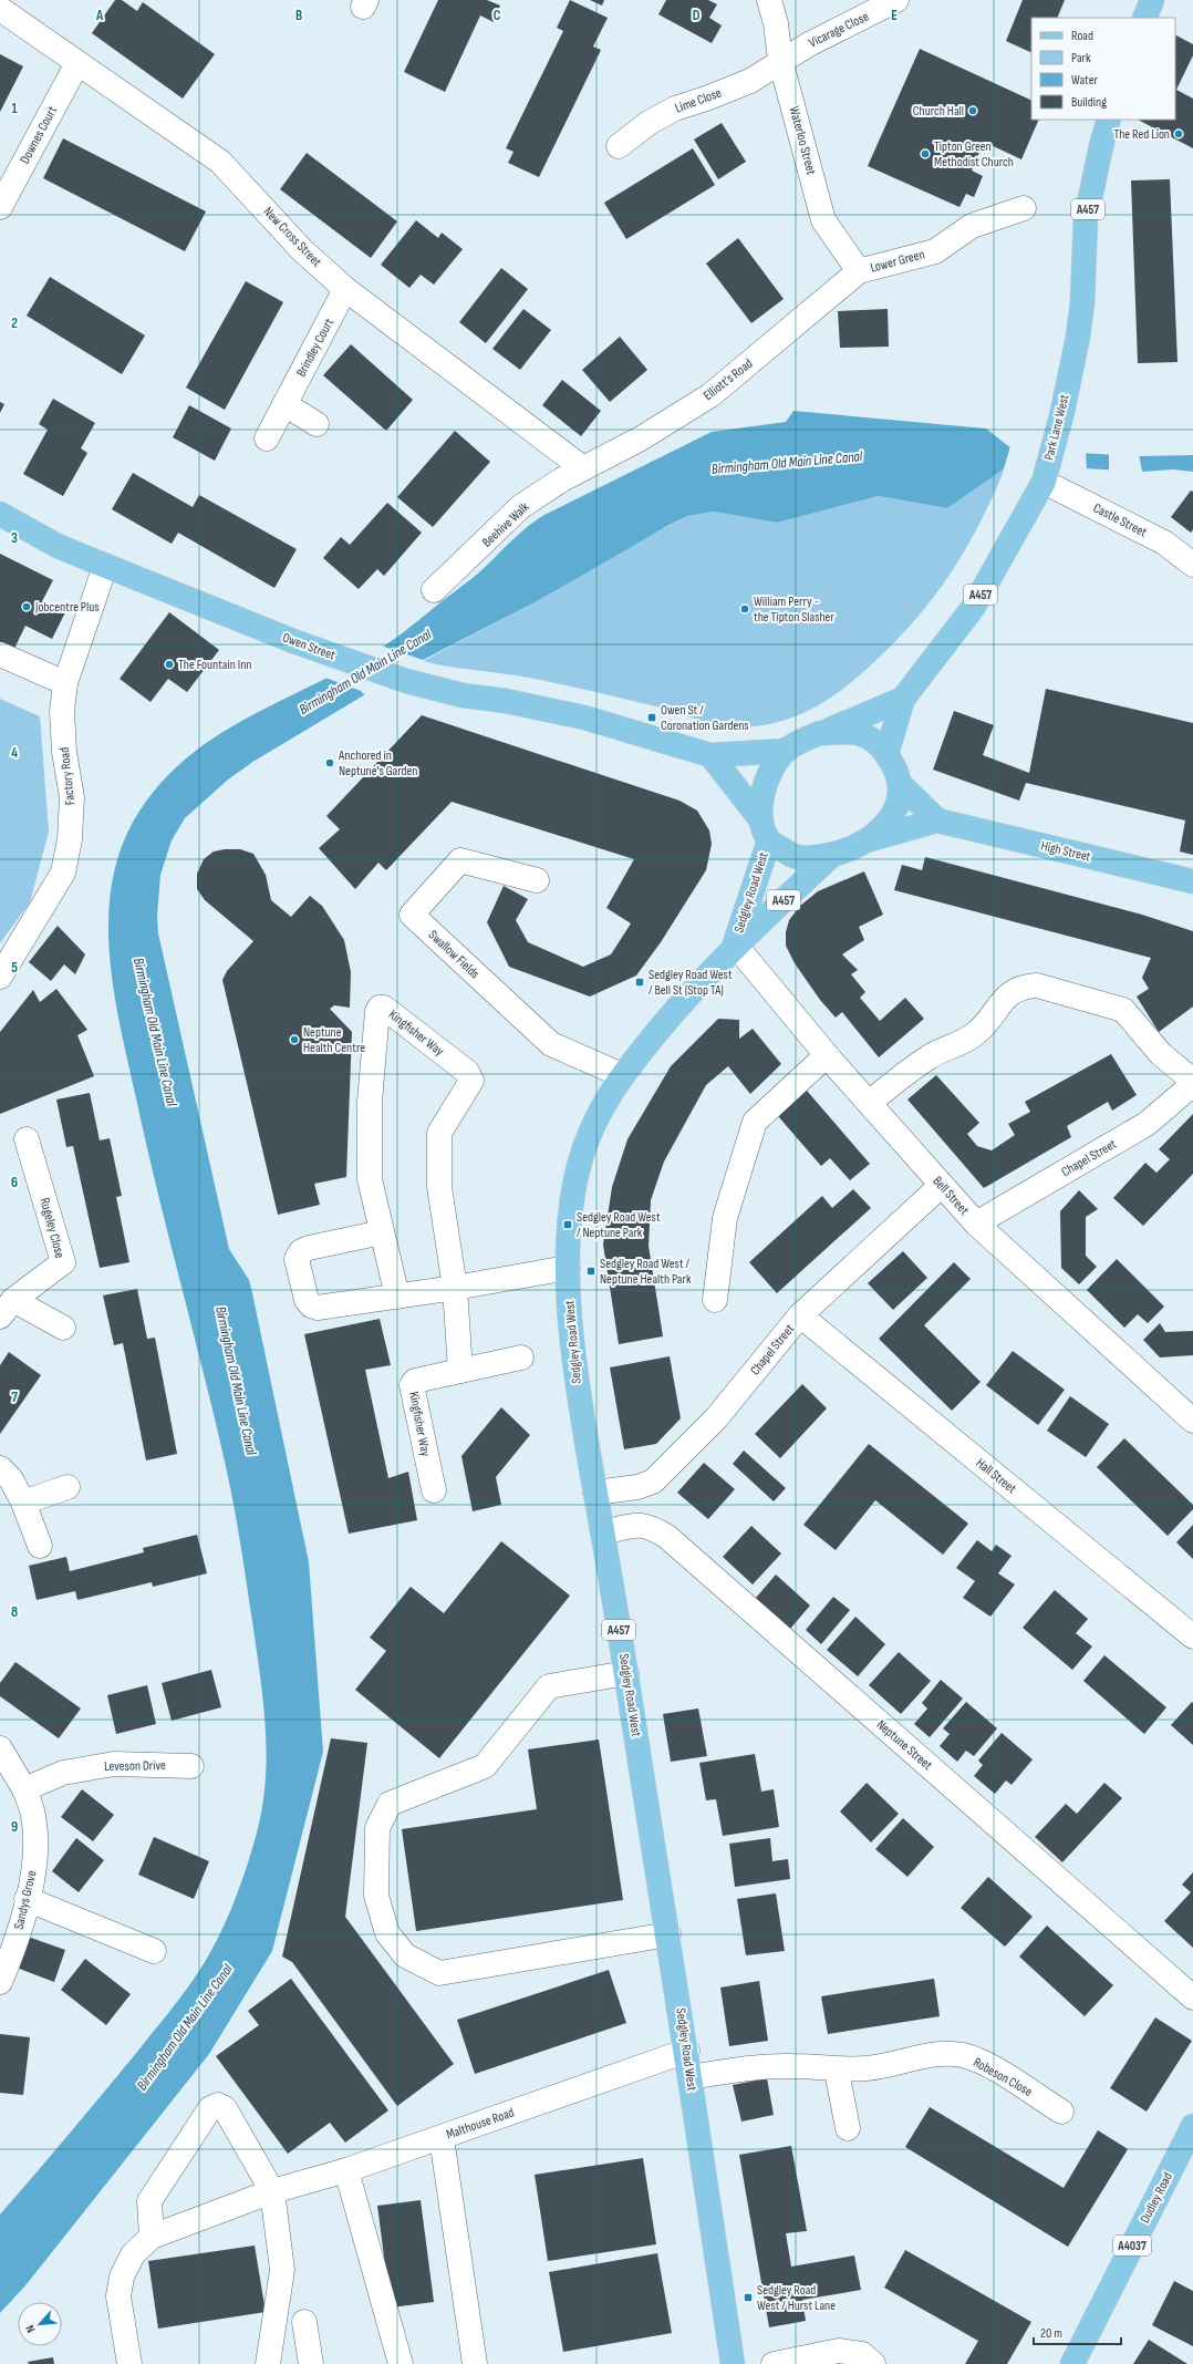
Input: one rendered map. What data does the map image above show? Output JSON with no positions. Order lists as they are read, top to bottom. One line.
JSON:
{"streets":{"main road":["A457","Park Lane West","Owen Street","High Street","Sedgley Road West","Dudley Road","A4037"],"street":["Vicarage Close","Lime Close","Downes Court","Waterloo Street","New Cross Street","Lower Green","Brindley Court","Elliott's Road","Castle Street","Beehive Walk","Factory Road","Swallow Fields","Kingfisher Way","Chapel Street","Bell Street","Rugeley Close","Hall Street","Neptune Street","Leveson Drive","Sandys Grove","Robeson Close","Malthouse Road"]},"crossings":[["Vicarage Close","Lime Close"],["Vicarage Close","Waterloo Street"],["Lime Close","Waterloo Street"],["Downes Court","New Cross Street"],["Waterloo Street","Lower Green"],["Waterloo Street","Elliott's Road"],["A457","Park Lane West"],["A457","High Street"],["A457","Sedgley Road West"],["New Cross Street","Brindley Court"],["New Cross Street","Elliott's Road"],["New Cross Street","Beehive Walk"],["Lower Green","Elliott's Road"],["Elliott's Road","Beehive Walk"],["Park Lane West","Castle Street"],["Park Lane West","High Street"],["Park Lane West","Sedgley Road West"],["Owen Street","Factory Road"],["High Street","Sedgley Road West"],["Sedgley Road West","Swallow Fields"],["Sedgley Road West","Chapel Street"],["Sedgley Road West","Bell Street"],["Sedgley Road West","Neptune Street"],["Sedgley Road West","Robeson Close"],["Sedgley Road West","Malthouse Road"],["Chapel Street","Bell Street"],["Chapel Street","Hall Street"],["Leveson Drive","Sandys Grove"]],"water":["Birmingham Old Main Line Canal"],"places":{"other":["Church Hall","The Red Lion","Tipton Green Methodist Church","Jobcentre Plus","William Perry - the Tipton Slasher","The Fountain Inn","Anchored in Neptune's Garden","Neptune Health Centre"],"transit":["Owen St / Coronation Gardens","Sedgley Road West / Bell St (Stop TA)","Sedgley Road West / Neptune Park","Sedgley Road West / Neptune Health Park","Sedgley Road West / Hurst Lane"]},"legend":["Road","Park","Water","Building"],"scale_bar":"20 m","north":"bottom left","grid":{"columns":["A","B","C","D","E"],"rows":["1","2","3","4","5","6","7","8","9"]}}
